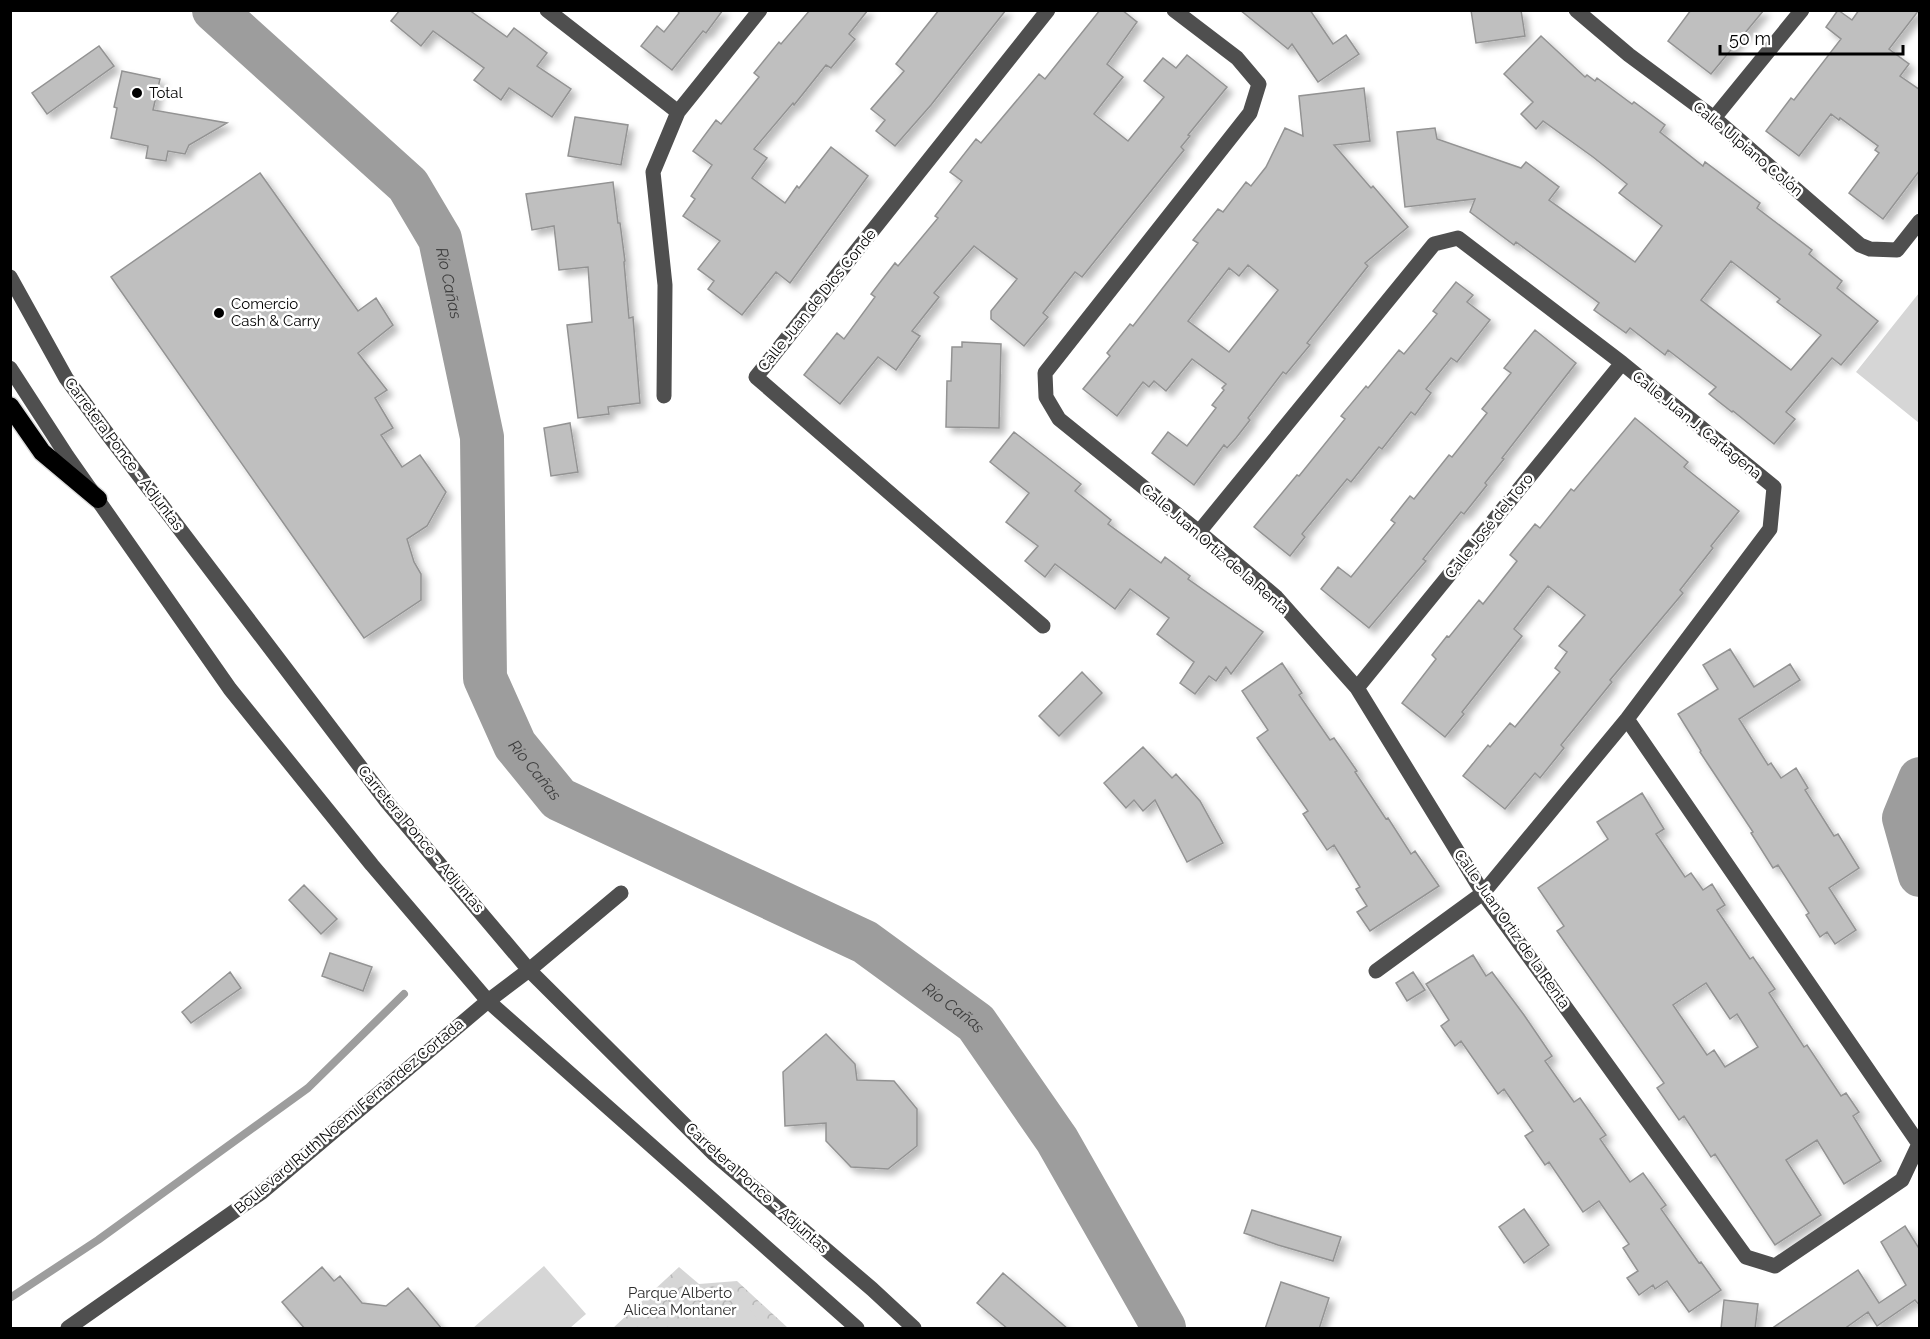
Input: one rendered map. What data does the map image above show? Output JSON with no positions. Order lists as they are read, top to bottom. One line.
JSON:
{"streets":{"street":["Calle Ulpiano Colón","Calle Juan de Dios Conde","Calle Juan J. Cartagena","Carretera Ponce - Adjuntas","Calle José del Toro","Calle Juan Ortiz de la Renta","Boulevard Ruth Noemí Fernández Cortada"]},"crossings":[["Calle Juan J. Cartagena","Calle José del Toro"],["Calle Juan J. Cartagena","Calle Juan Ortiz de la Renta"],["Carretera Ponce - Adjuntas","Boulevard Ruth Noemí Fernández Cortada"],["Calle José del Toro","Calle Juan Ortiz de la Renta"]],"water":["Río Cañas"],"parks":["Parque Alberto Alicea Montaner"],"places":["Total","Comercio Cash & Carry"],"scale_bar":"50 m"}
